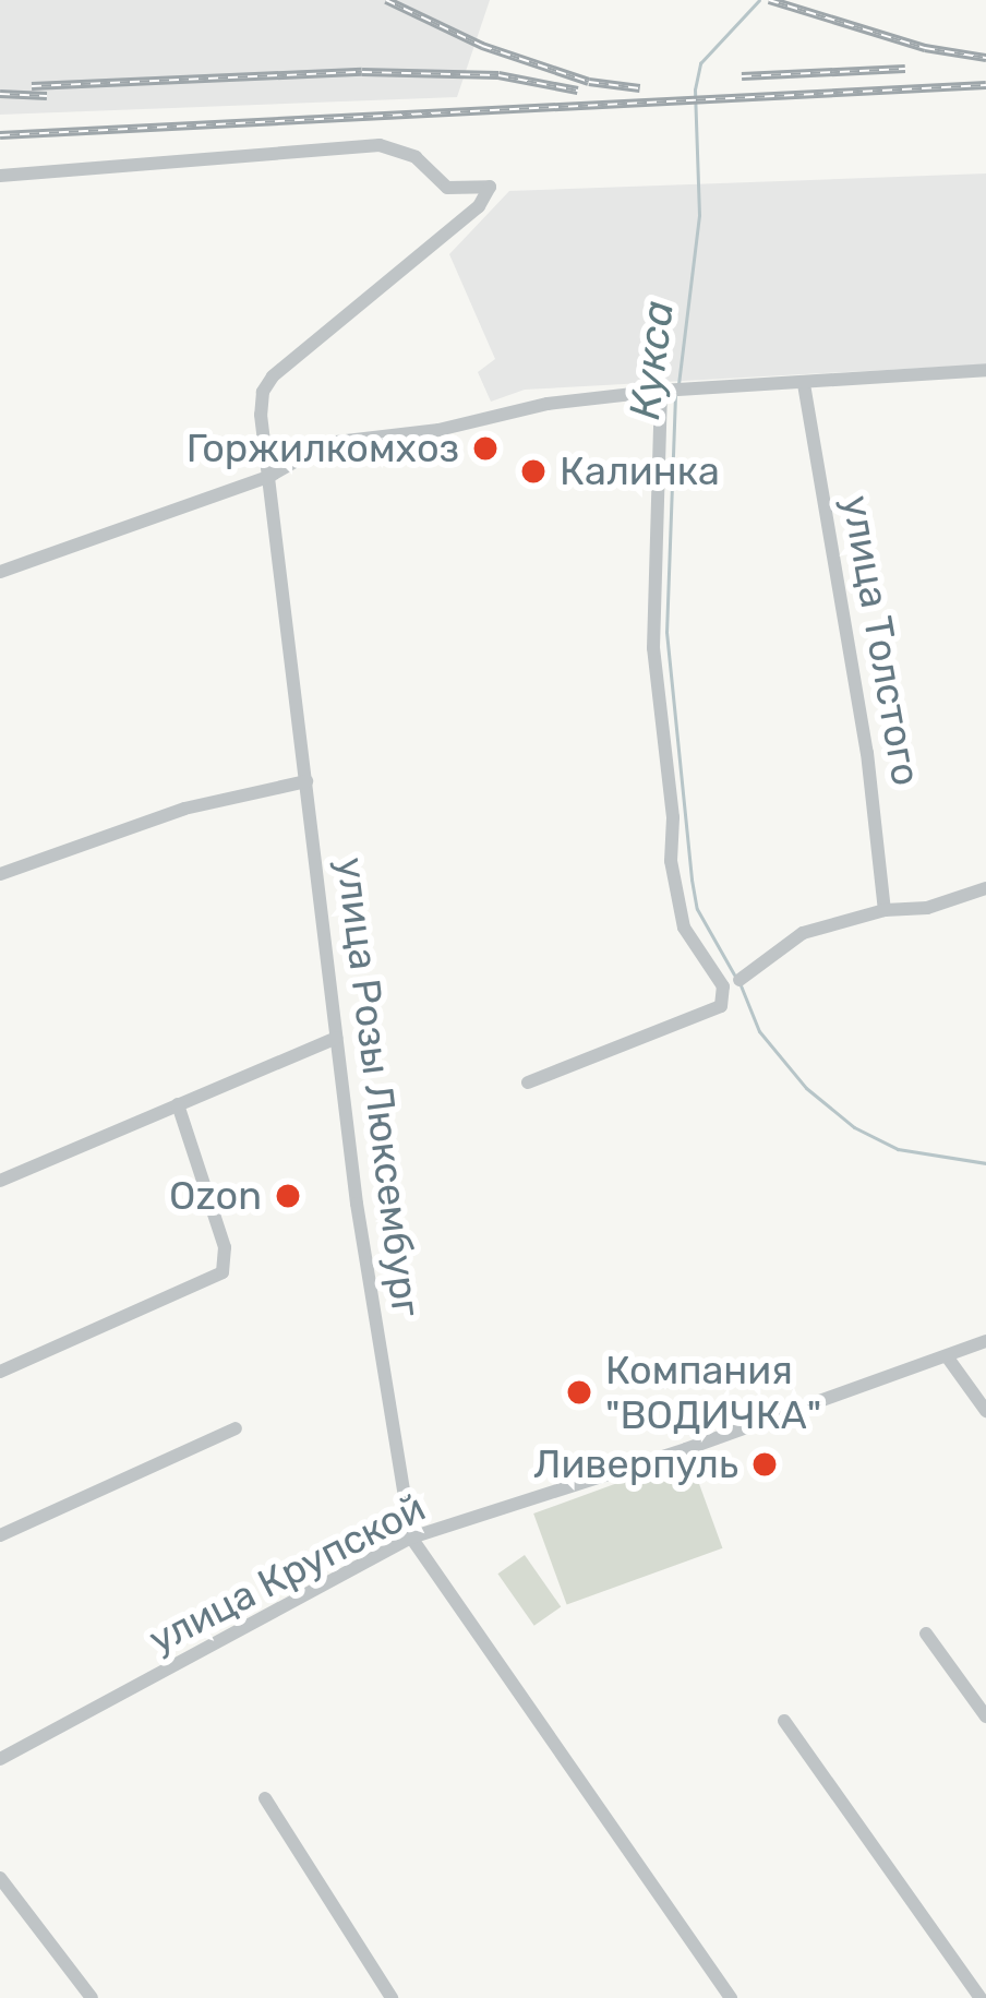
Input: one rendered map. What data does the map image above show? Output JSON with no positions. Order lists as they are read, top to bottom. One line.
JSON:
{"streets":{"street":["улица Толстого","улица Розы Люксембург","улица Крупской"]},"crossings":[["улица Розы Люксембург","улица Крупской"]],"water":["Кукса"],"places":["Горжилкомхоз","Калинка","Ozon","Компания \"ВОДИЧКА\"","Ливерпуль"]}
